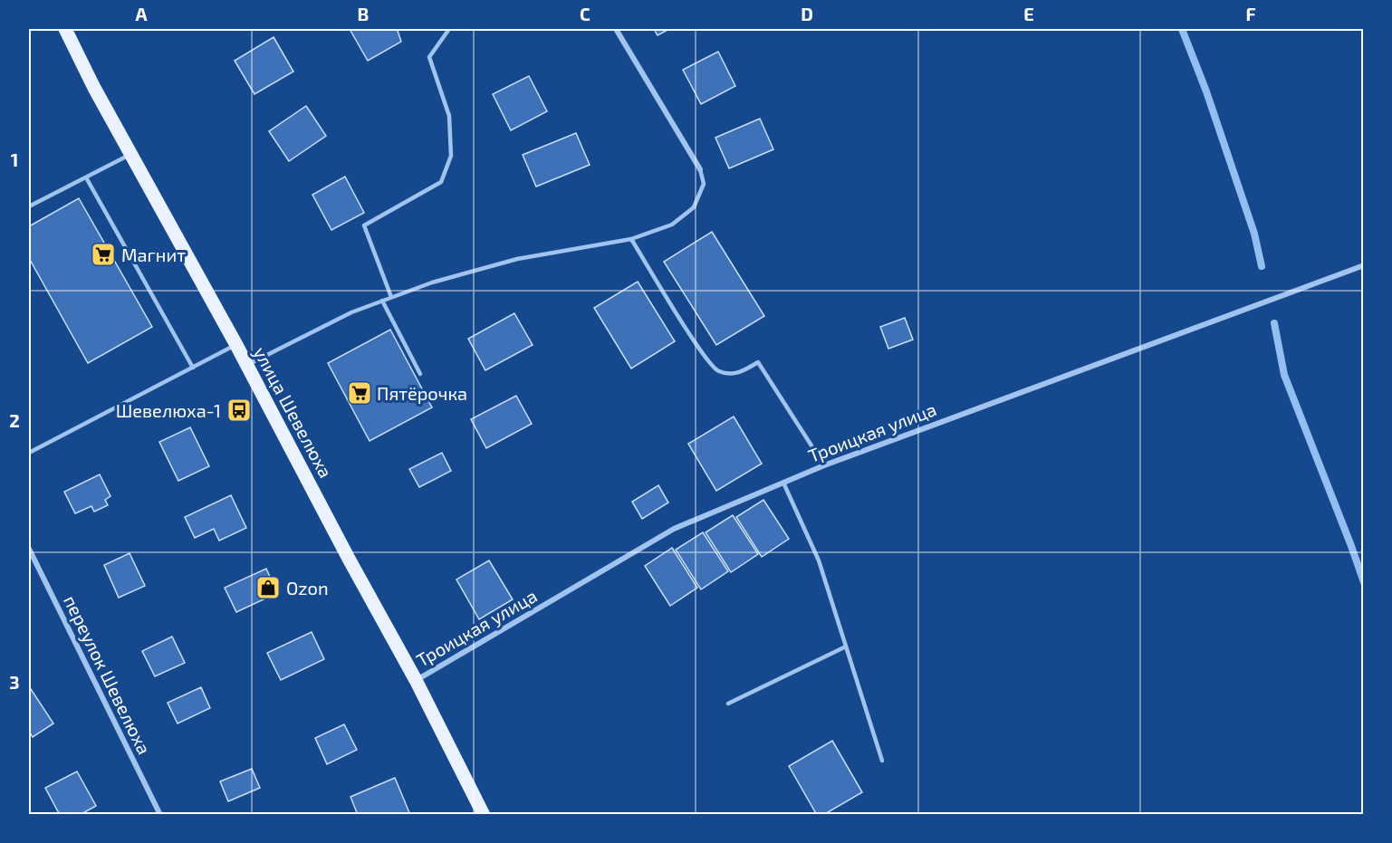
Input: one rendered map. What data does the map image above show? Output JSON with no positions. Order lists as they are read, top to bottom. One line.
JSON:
{"streets":{"main road":["улица Шевелюха"],"street":["Троицкая улица","переулок Шевелюха"]},"crossings":[["улица Шевелюха","Троицкая улица"]],"places":{"supermarket":["Магнит","Пятёрочка"],"bus stop":["Шевелюха-1"],"shop":["Ozon"]},"grid":{"columns":["A","B","C","D","E","F"],"rows":["1","2","3"]}}
